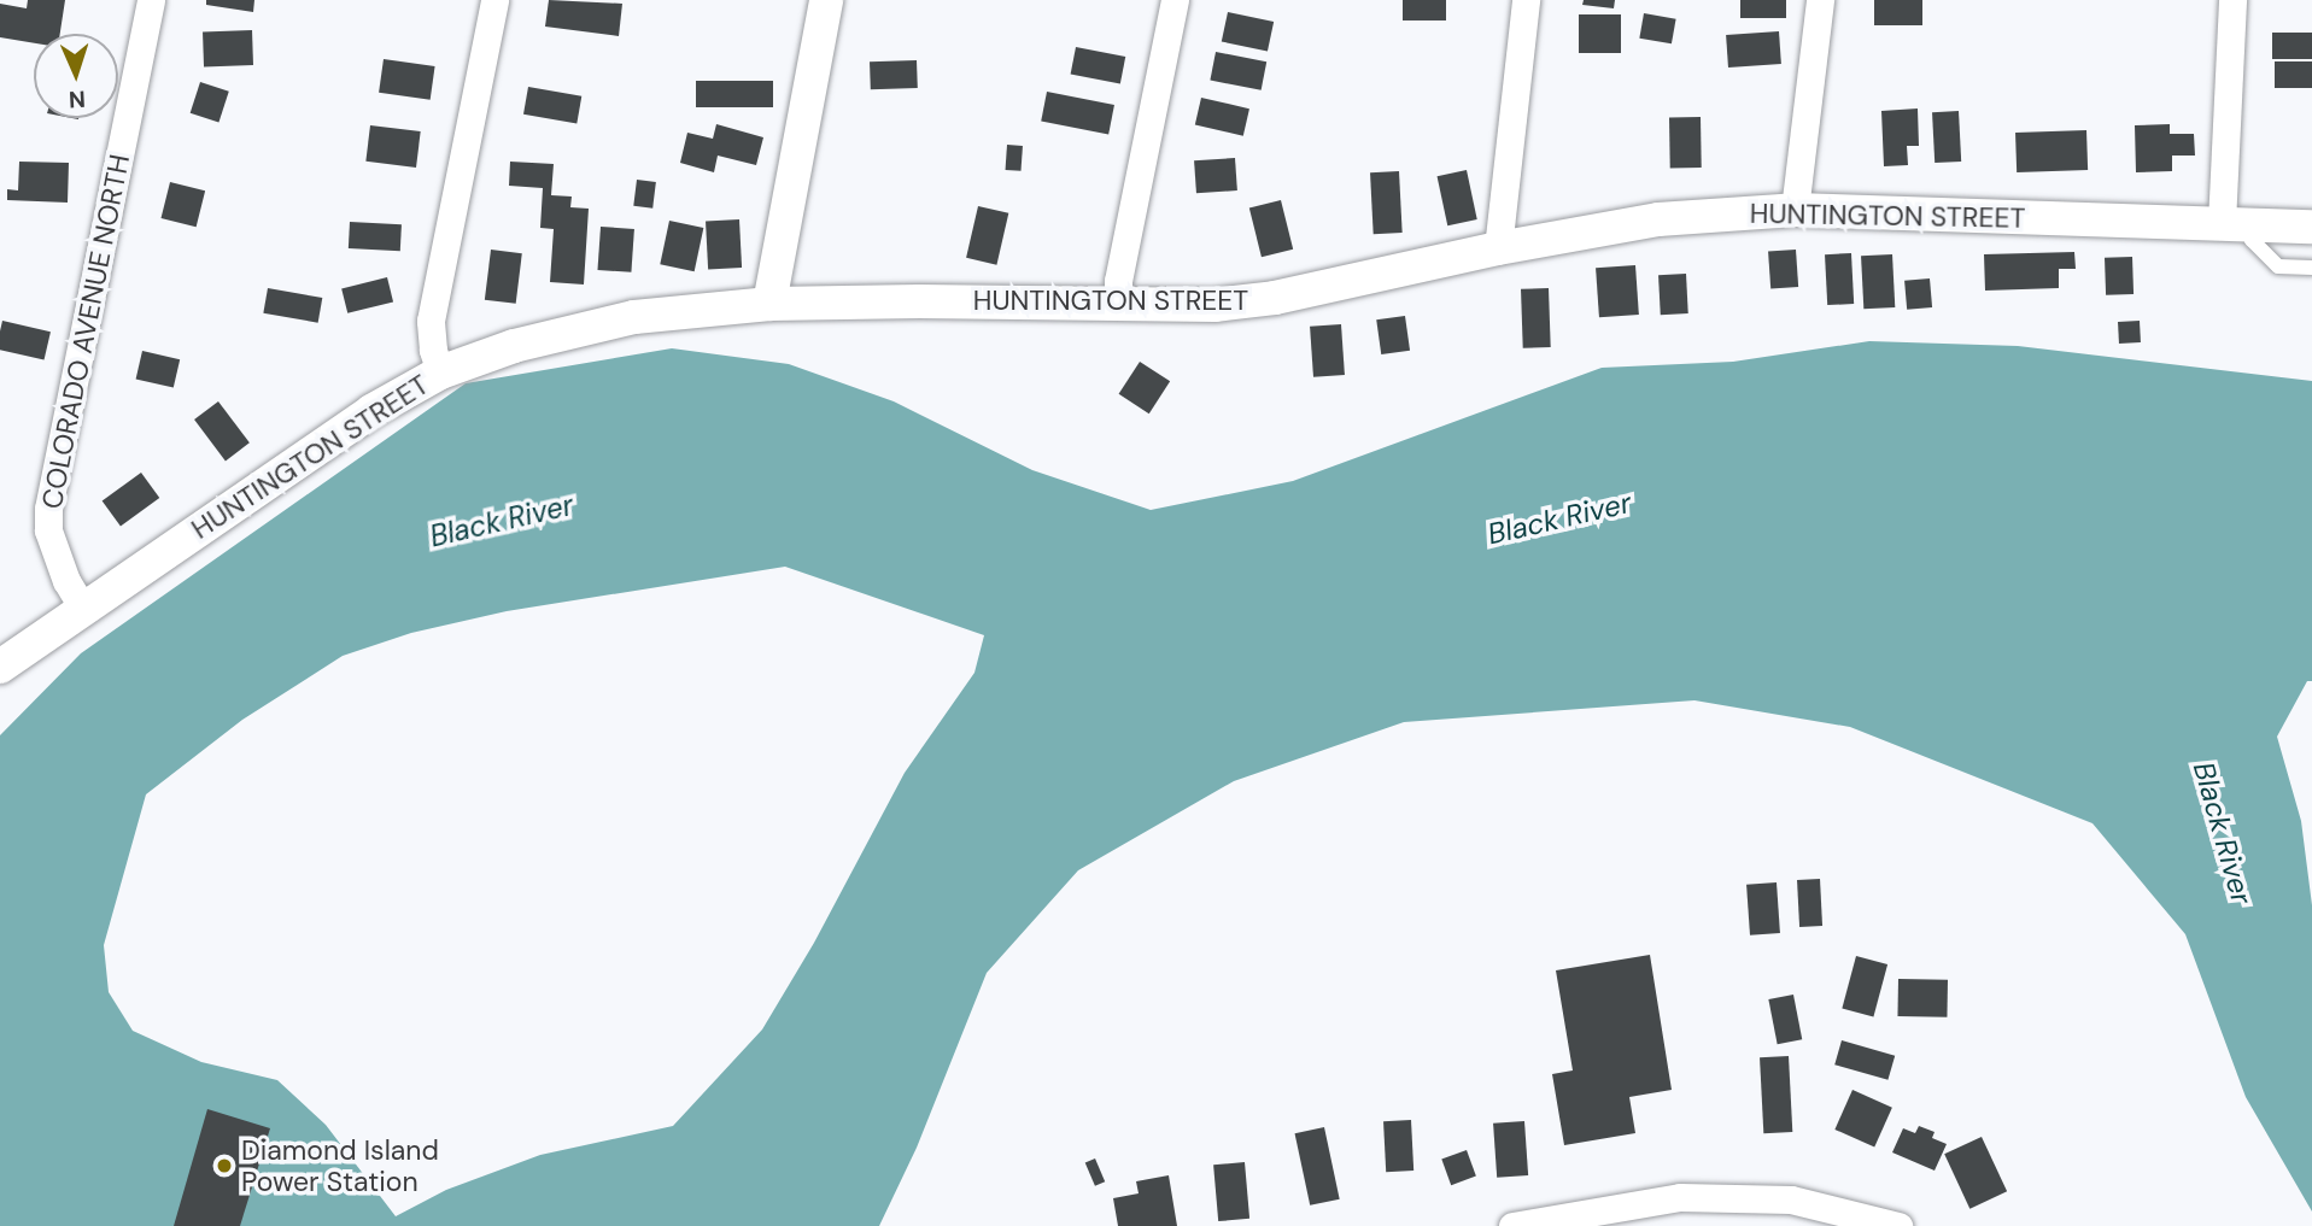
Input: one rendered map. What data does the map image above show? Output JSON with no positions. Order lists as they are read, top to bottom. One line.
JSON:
{"streets":{"street":["HUNTINGTON STREET","COLORADO AVENUE NORTH"]},"crossings":[["HUNTINGTON STREET","COLORADO AVENUE NORTH"]],"water":["Black River"],"places":["Diamond Island Power Station"],"north":"bottom"}
